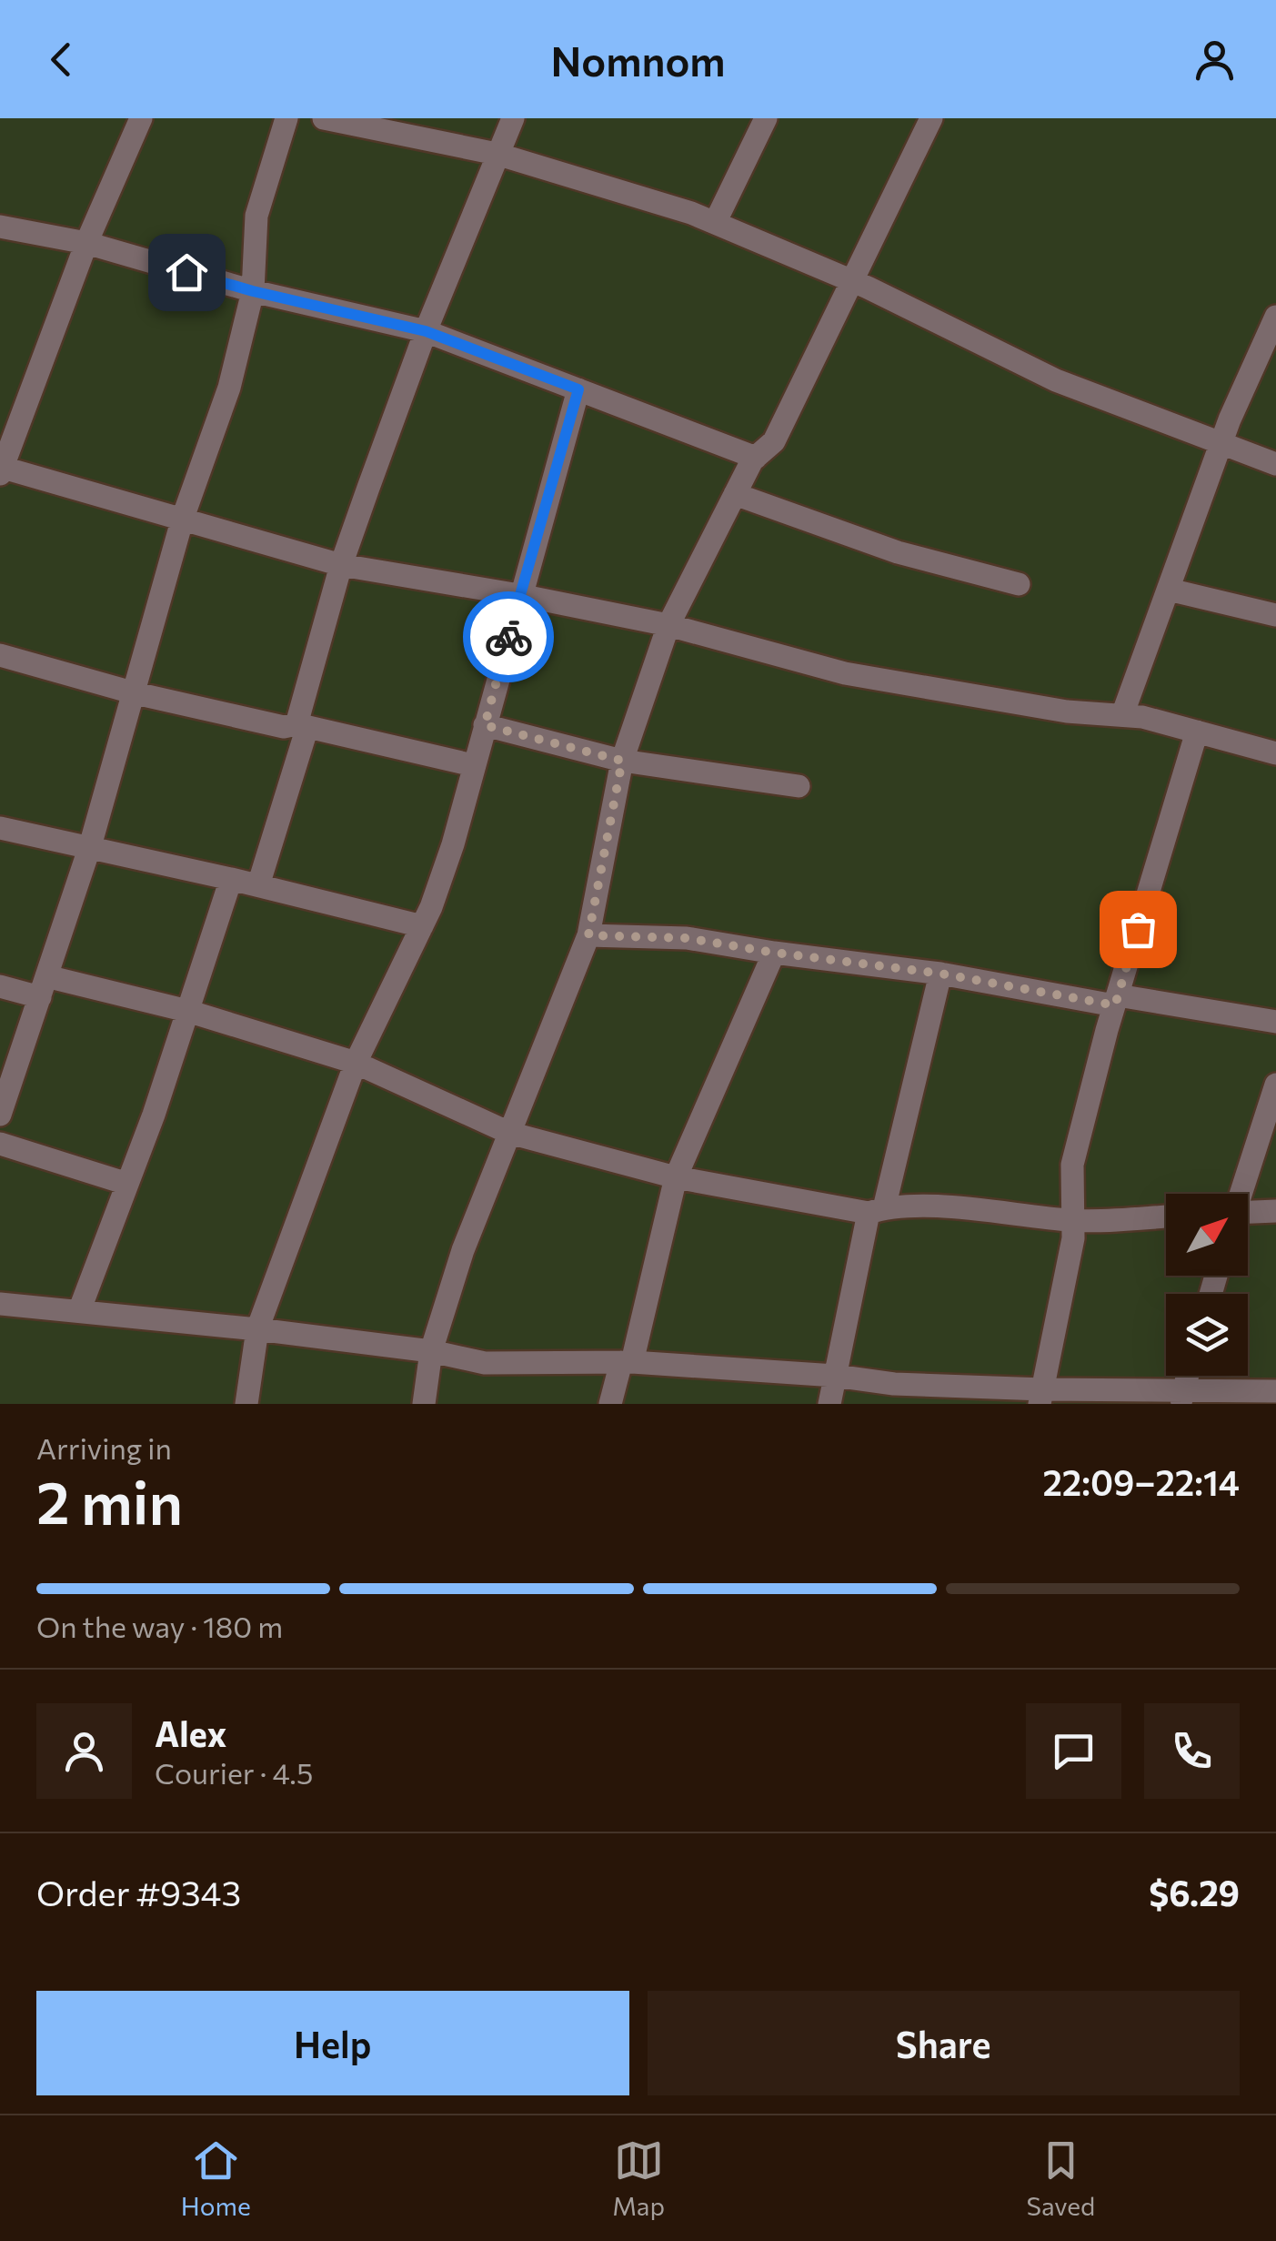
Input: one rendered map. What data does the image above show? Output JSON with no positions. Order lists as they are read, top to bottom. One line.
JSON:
{"north":"top right","page":{"header":"Nomnom","heading":["2 min","Arriving in","22:09–22:14"],"panel":["Alex","Courier · 4.5","Order #9343","$6.29"],"bar":"On the way · 180 m","buttons":["Help","Share"],"tabs":["Home","Map","Saved"]}}
